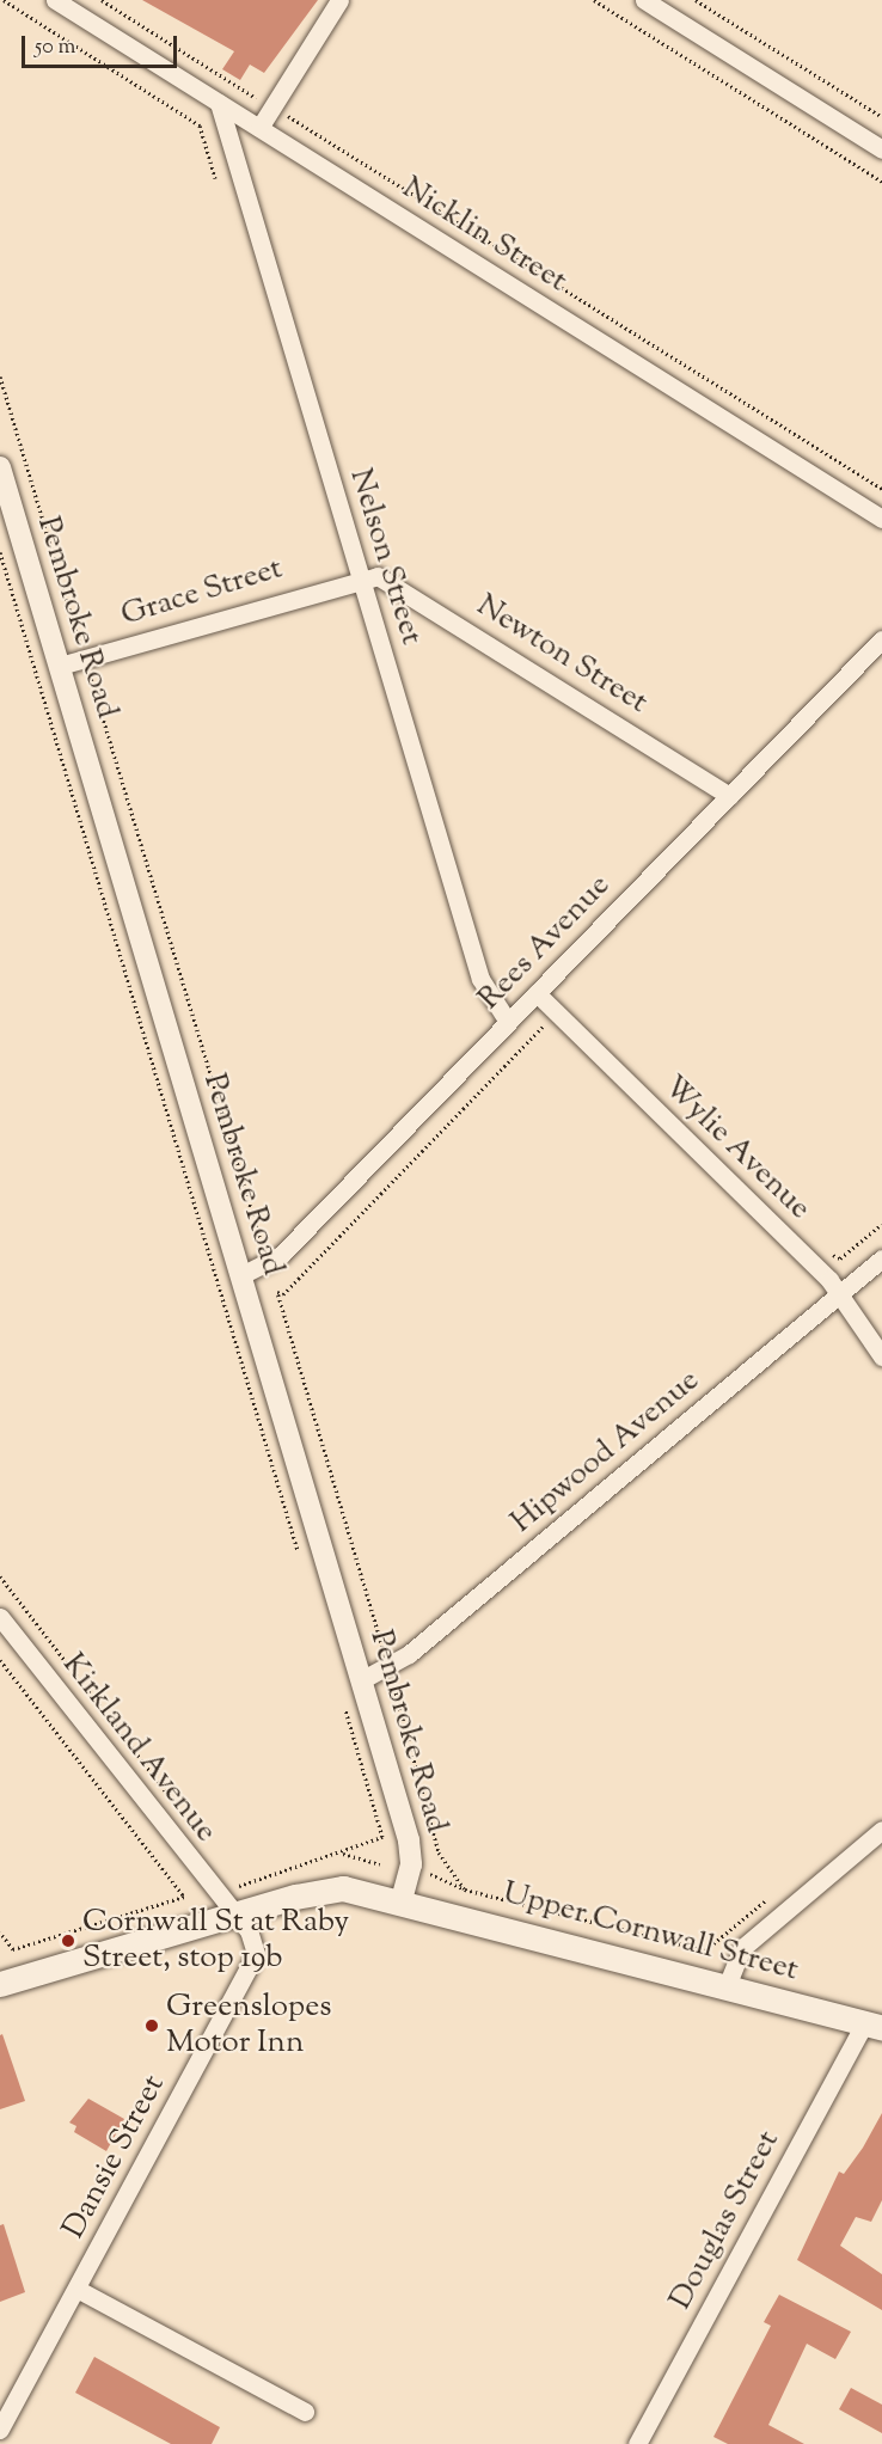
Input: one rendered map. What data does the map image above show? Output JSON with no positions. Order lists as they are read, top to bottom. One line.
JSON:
{"streets":{"main road":["Upper Cornwall Street"],"street":["Nicklin Street","Nelson Street","Grace Street","Pembroke Road","Newton Street","Rees Avenue","Wylie Avenue","Hipwood Avenue","Kirkland Avenue","Dansie Street","Douglas Street"]},"crossings":[["Nicklin Street","Nelson Street"],["Nelson Street","Grace Street"],["Nelson Street","Newton Street"],["Nelson Street","Rees Avenue"],["Grace Street","Pembroke Road"],["Grace Street","Newton Street"],["Pembroke Road","Rees Avenue"],["Pembroke Road","Hipwood Avenue"],["Pembroke Road","Upper Cornwall Street"],["Newton Street","Rees Avenue"],["Rees Avenue","Wylie Avenue"],["Wylie Avenue","Hipwood Avenue"],["Kirkland Avenue","Upper Cornwall Street"],["Kirkland Avenue","Dansie Street"],["Upper Cornwall Street","Dansie Street"],["Upper Cornwall Street","Douglas Street"]],"places":["Cornwall St at Raby Street, stop 19b","Greenslopes Motor Inn"],"scale_bar":"50 m"}
